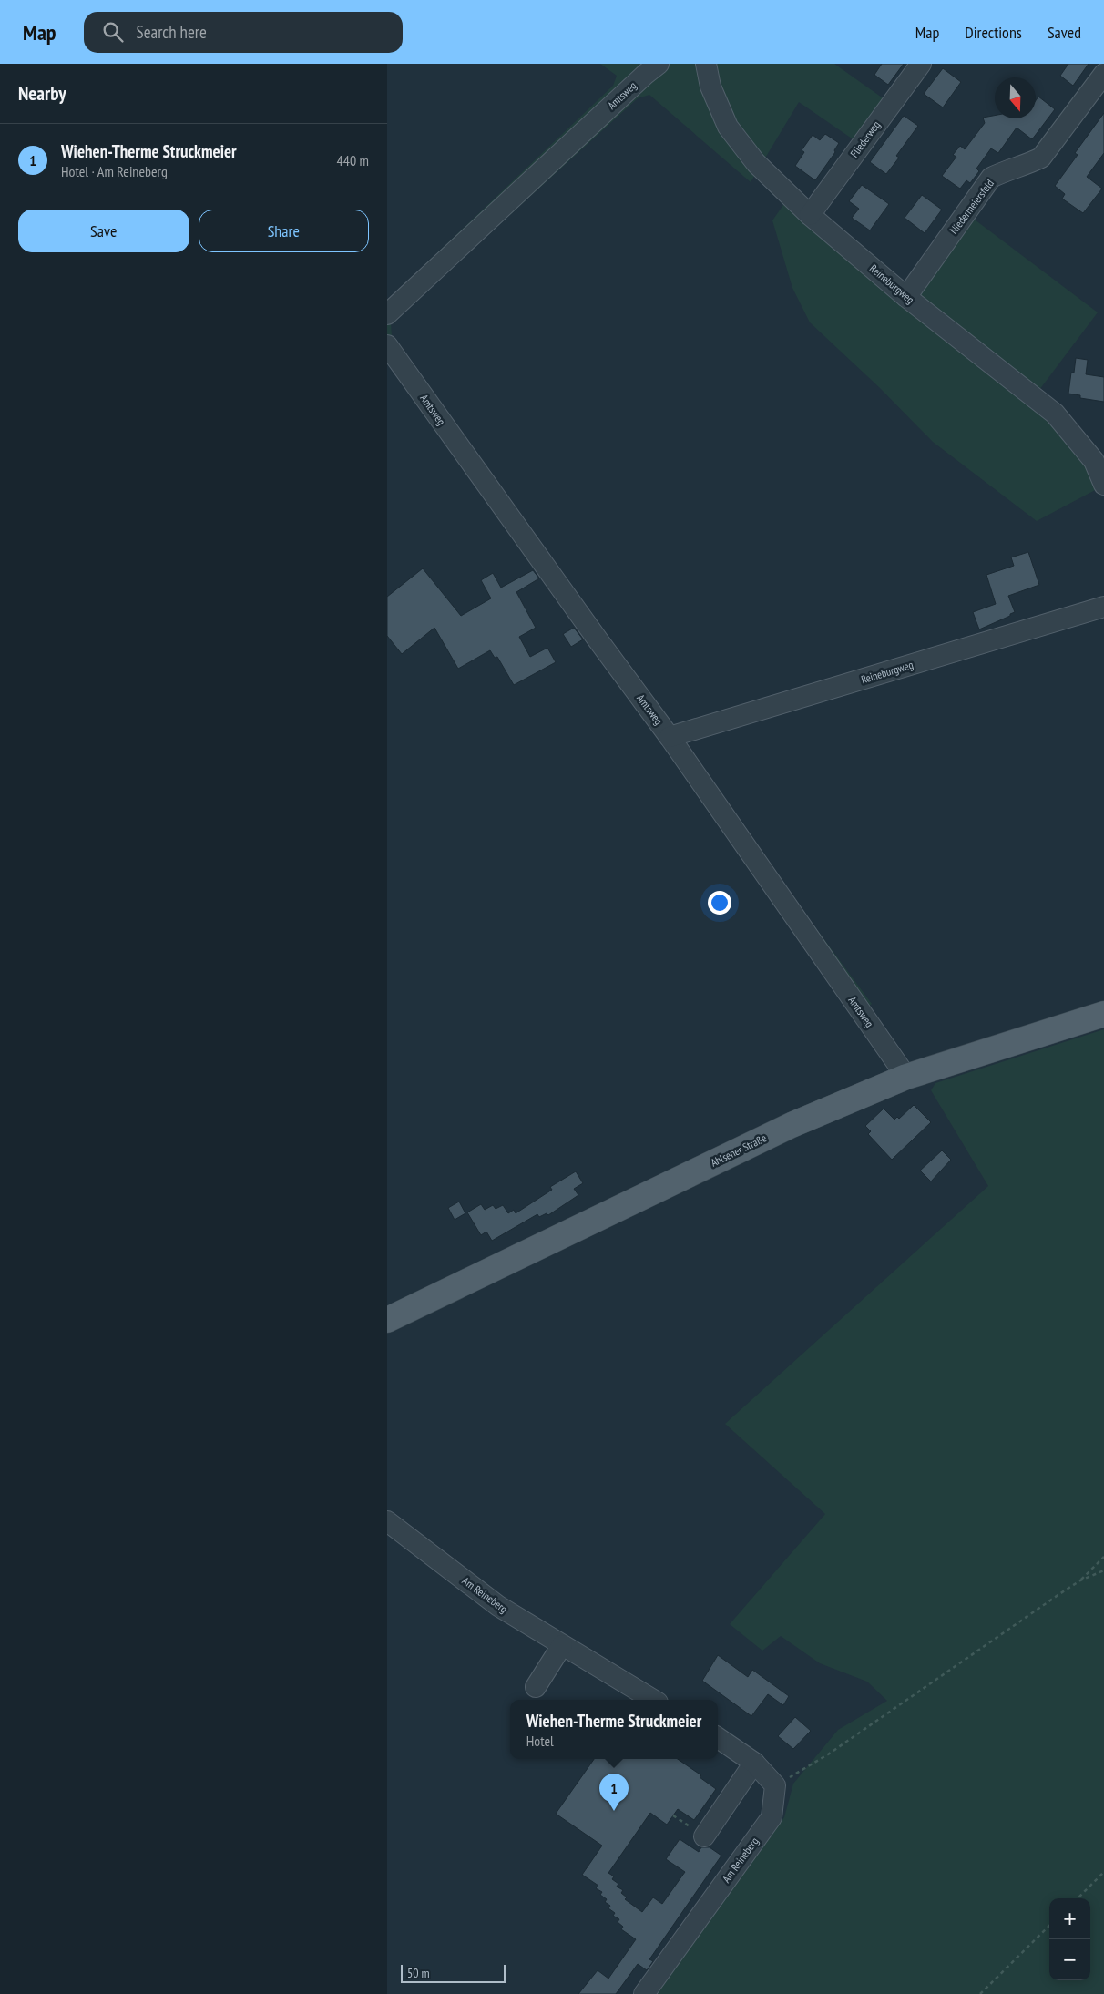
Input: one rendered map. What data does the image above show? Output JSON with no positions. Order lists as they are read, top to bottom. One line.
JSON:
{"streets":{"main road":["Ahlsener Straße"],"street":["Amtsweg","Fliederweg","Niedermeiersfeld","Reineburgweg","Am Reineberg"]},"crossings":[["Amtsweg","Reineburgweg"],["Amtsweg","Ahlsener Straße"],["Fliederweg","Reineburgweg"],["Niedermeiersfeld","Reineburgweg"]],"scale_bar":"50 m","north":"bottom","page":{"header":"Map","search":"Search here","nav":["Map","Directions","Saved"],"heading":"Nearby","list":[{"mark":"1","name":"Wiehen-Therme Struckmeier","note":"Hotel · Am Reineberg","value":"440 m"}],"buttons":["Save","Share"],"popup":["Wiehen-Therme Struckmeier","Hotel"],"pins":"1","map_buttons":["+","−"],"scale":"50 m"}}
